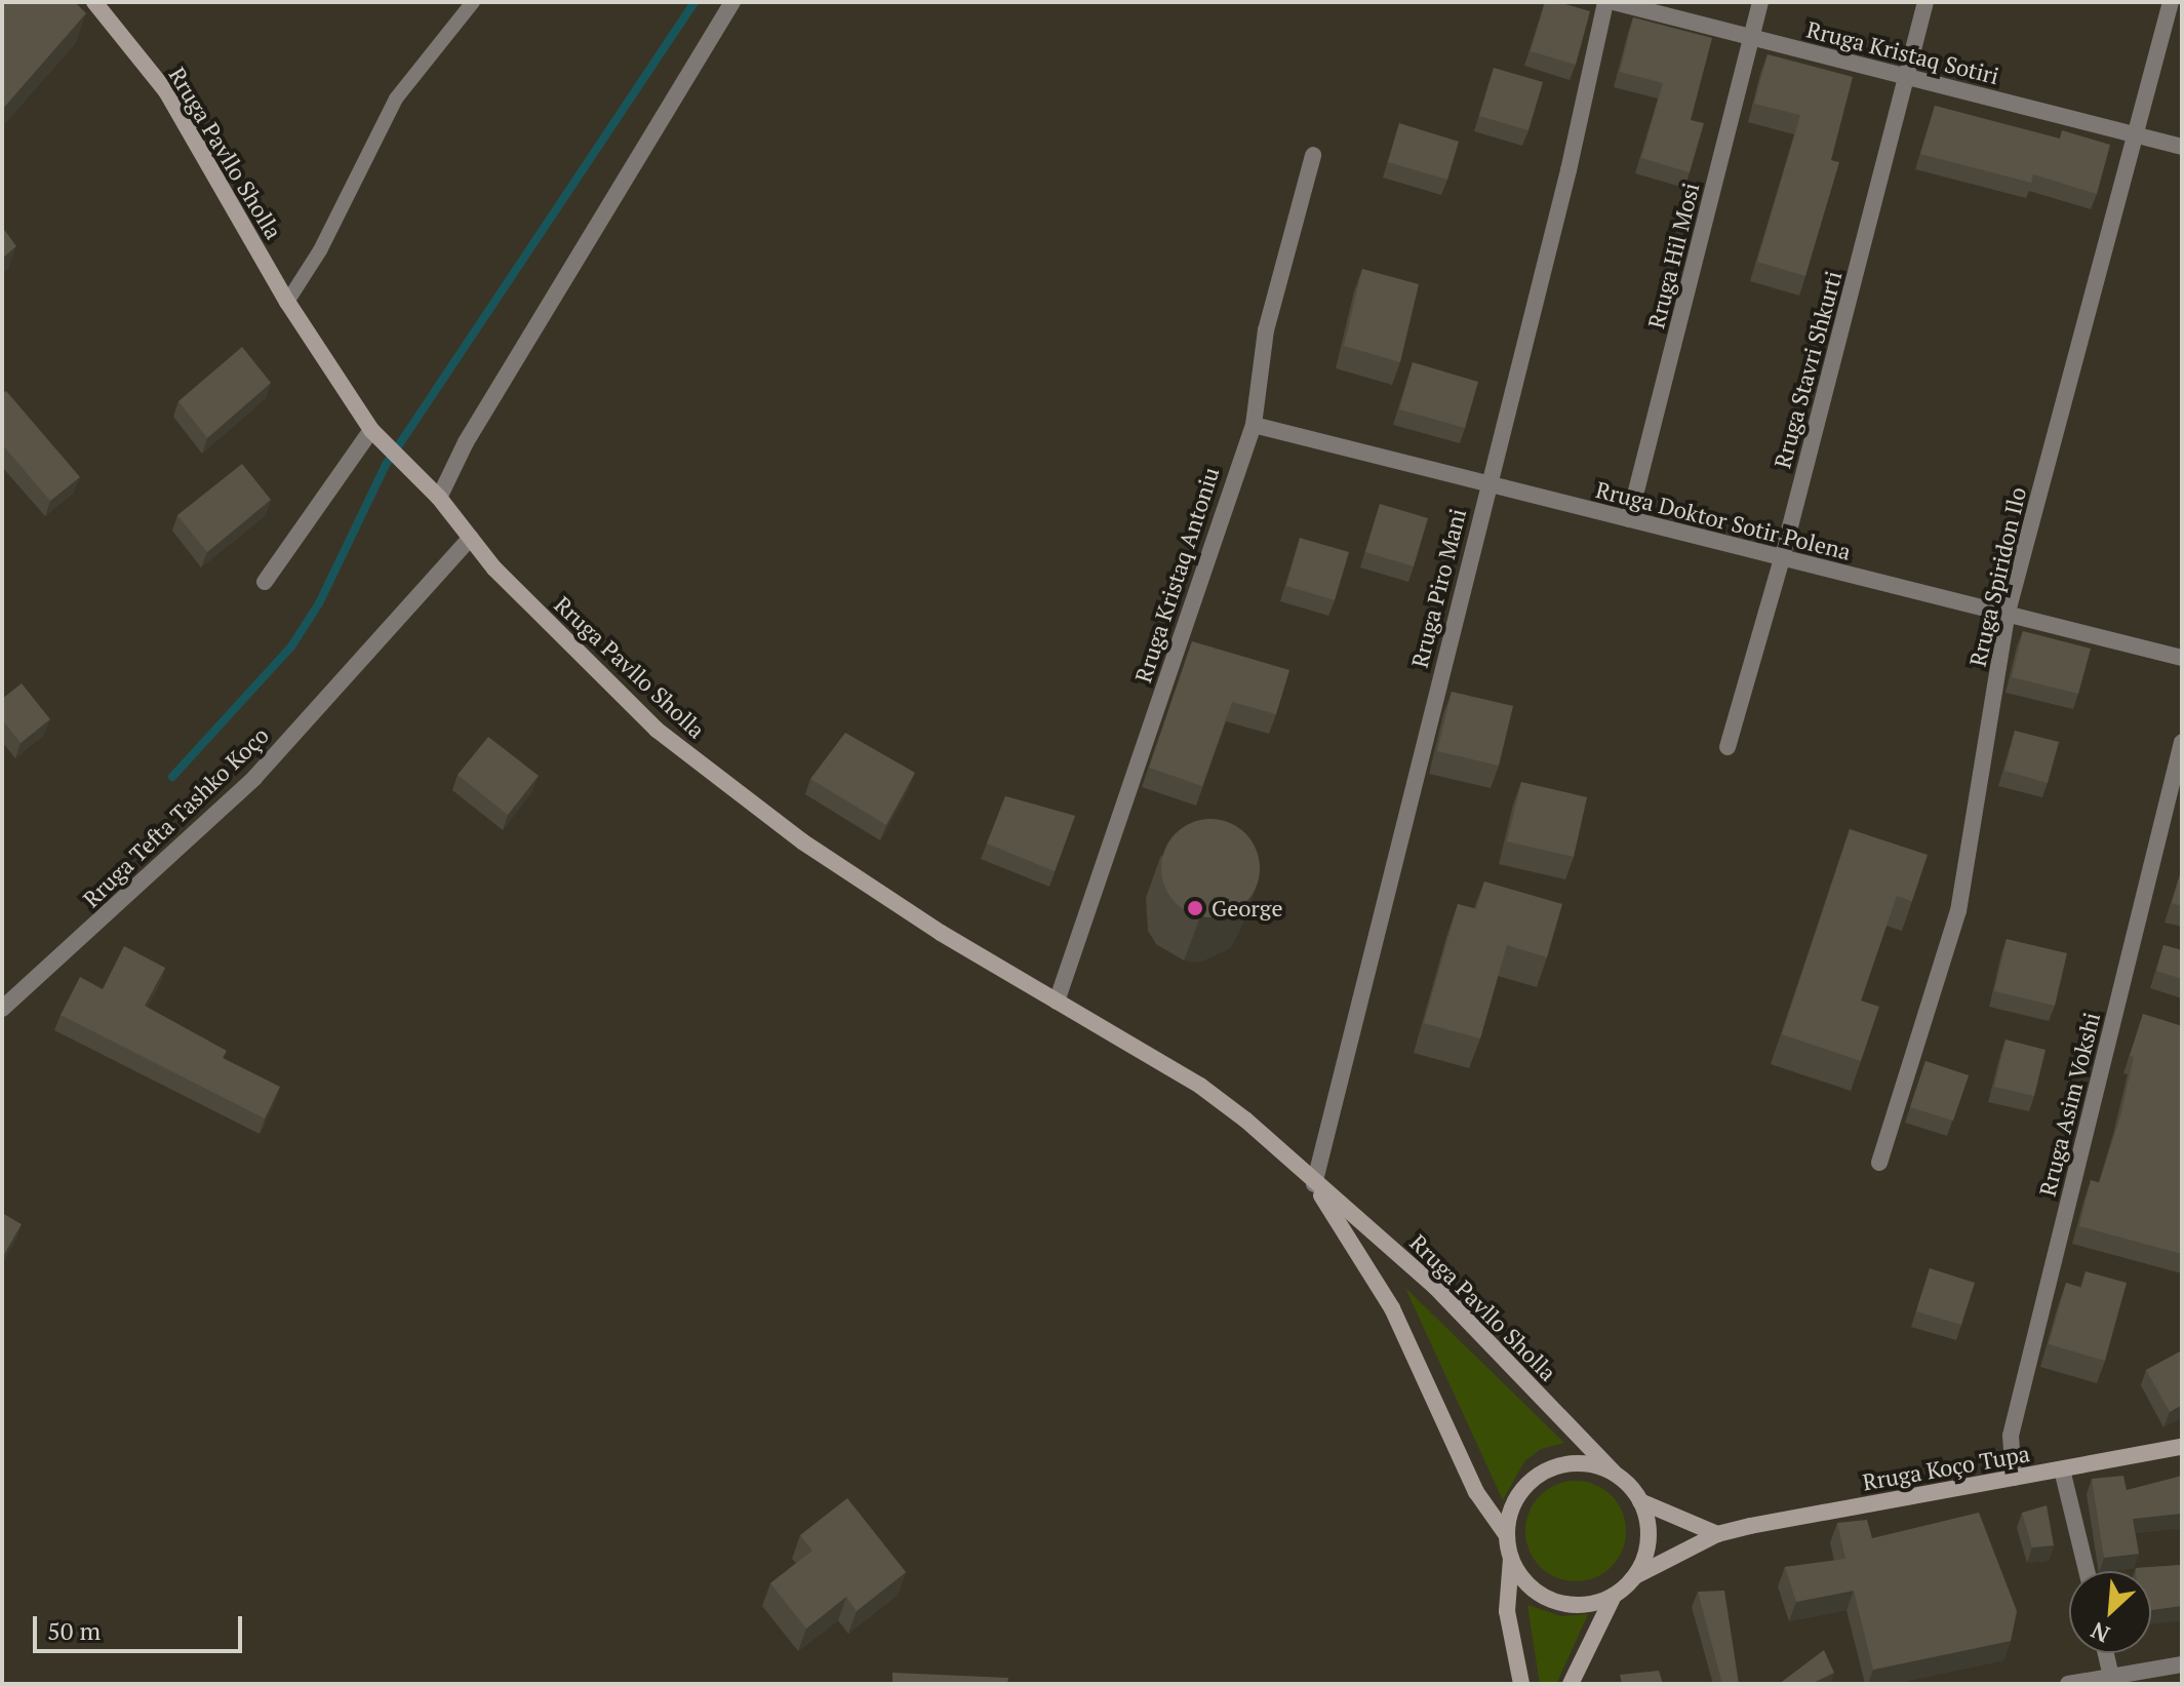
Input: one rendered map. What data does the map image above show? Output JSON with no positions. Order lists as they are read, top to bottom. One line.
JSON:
{"streets":{"street":["Rruga Kristaq Sotiri","Rruga Pavllo Sholla","Rruga Hil Mosi","Rruga Stavri Shkurti","Rruga Doktor Sotir Polena","Rruga Kristaq Antoniu","Rruga Spiridon Ilo","Rruga Piro Mani","Rruga Tefta Tashko Koço","Rruga Asim Vokshi","Rruga Koço Tupa"]},"crossings":[["Rruga Kristaq Sotiri","Rruga Hil Mosi"],["Rruga Kristaq Sotiri","Rruga Stavri Shkurti"],["Rruga Kristaq Sotiri","Rruga Spiridon Ilo"],["Rruga Pavllo Sholla","Rruga Kristaq Antoniu"],["Rruga Pavllo Sholla","Rruga Piro Mani"],["Rruga Pavllo Sholla","Rruga Tefta Tashko Koço"],["Rruga Pavllo Sholla","Rruga Koço Tupa"],["Rruga Hil Mosi","Rruga Doktor Sotir Polena"],["Rruga Stavri Shkurti","Rruga Doktor Sotir Polena"],["Rruga Doktor Sotir Polena","Rruga Kristaq Antoniu"],["Rruga Doktor Sotir Polena","Rruga Spiridon Ilo"],["Rruga Doktor Sotir Polena","Rruga Piro Mani"],["Rruga Asim Vokshi","Rruga Koço Tupa"]],"places":["George"],"scale_bar":"50 m","north":"bottom left"}
